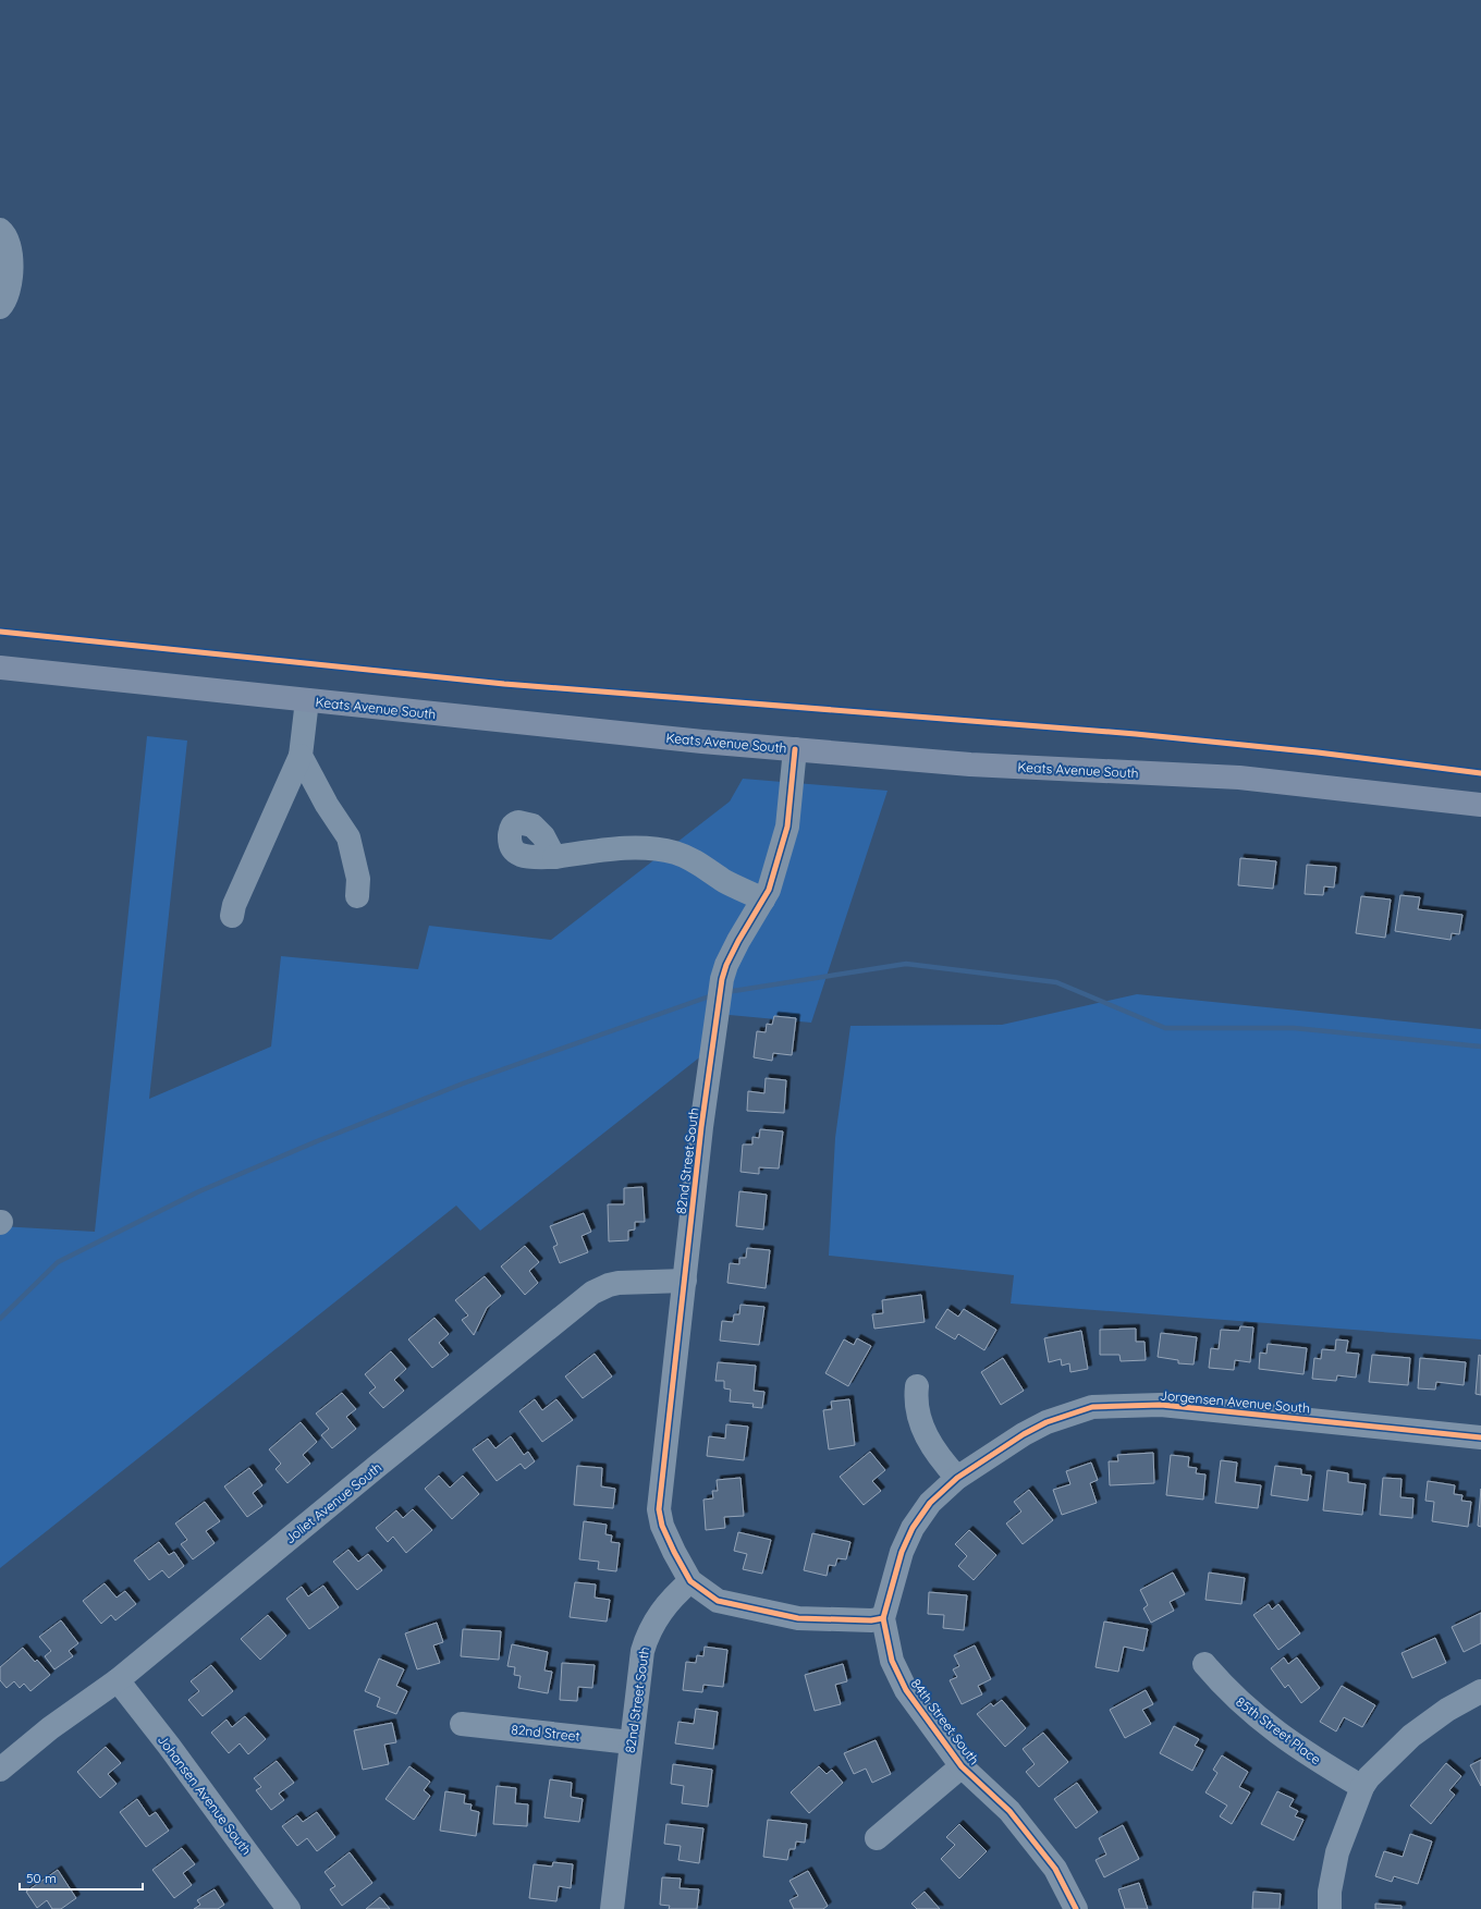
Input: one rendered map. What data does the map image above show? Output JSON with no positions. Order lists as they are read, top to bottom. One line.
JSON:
{"streets":{"main road":["Keats Avenue South"],"street":["82nd Street South","Jorgensen Avenue South","Joliet Avenue South","84th Street South","85th Street Place","82nd Street","Johansen Avenue South"]},"crossings":[["Keats Avenue South","82nd Street South"],["82nd Street South","Joliet Avenue South"],["82nd Street South","82nd Street"],["Jorgensen Avenue South","84th Street South"],["Joliet Avenue South","Johansen Avenue South"]],"scale_bar":"50 m"}
